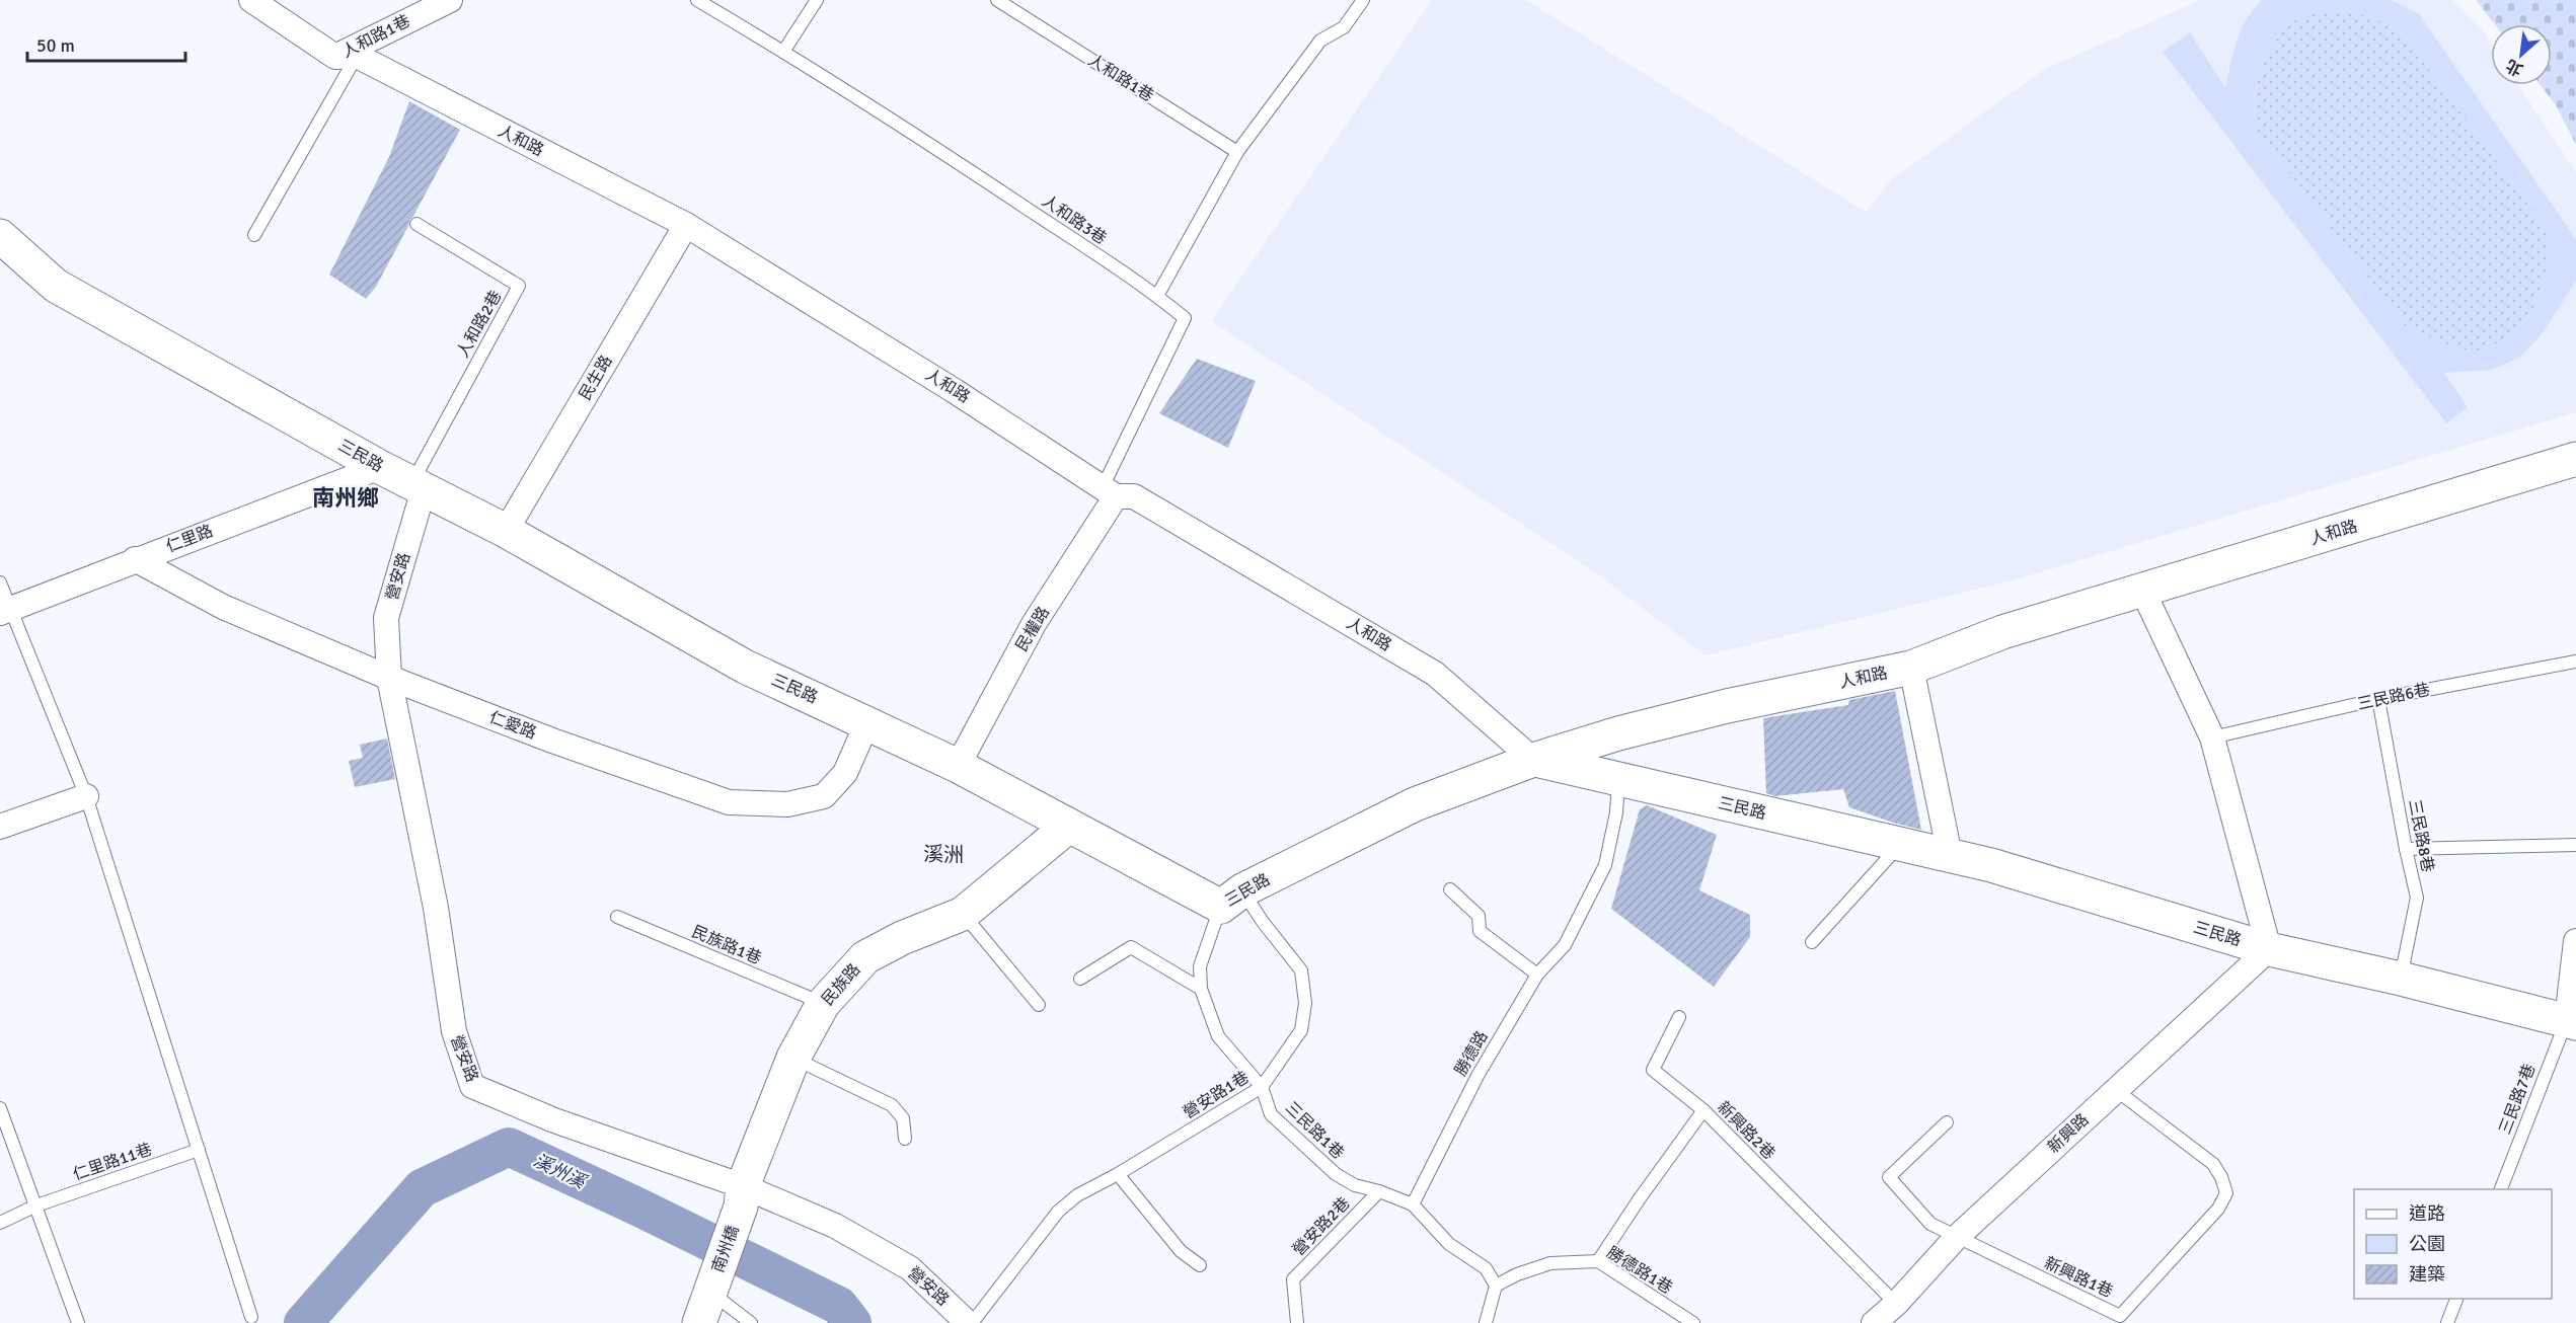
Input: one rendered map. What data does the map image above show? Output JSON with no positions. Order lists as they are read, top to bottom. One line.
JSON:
{"streets":{"main road":["人和路","三民路","民族路","南州橋"],"street":["人和路1巷","民生路","仁里路","營安路","民權路","仁愛路","新興路"],"lane":["人和路3巷","人和路2巷","三民路6巷","三民路8巷","民族路1巷","勝德路","營安路1巷","三民路7巷","三民路1巷","新興路2巷","仁里路11巷","營安路2巷","勝德路1巷","新興路1巷"]},"crossings":[["人和路1巷","人和路"],["人和路","人和路3巷"],["人和路","民生路"],["人和路","三民路"],["人和路","民權路"],["人和路3巷","民權路"],["人和路2巷","三民路"],["人和路2巷","營安路"],["民生路","三民路"],["三民路","仁里路"],["三民路","營安路"],["三民路","民權路"],["三民路","仁愛路"],["三民路","三民路8巷"],["三民路","民族路"],["三民路","勝德路"],["三民路","營安路1巷"],["三民路","三民路7巷"],["三民路","三民路1巷"],["三民路","新興路"],["仁里路","仁愛路"],["營安路","仁愛路"],["營安路","民族路"],["營安路","營安路1巷"],["營安路","南州橋"],["三民路6巷","三民路8巷"],["民族路1巷","民族路"],["民族路","南州橋"],["勝德路","三民路1巷"],["營安路1巷","三民路1巷"],["三民路1巷","營安路2巷"],["新興路2巷","新興路"],["新興路2巷","勝德路1巷"],["新興路","新興路1巷"]],"districts":["南州鄉","溪洲"],"water":["溪州溪"],"legend":["道路","公園","建築"],"scale_bar":"50 m","north":"bottom left"}
